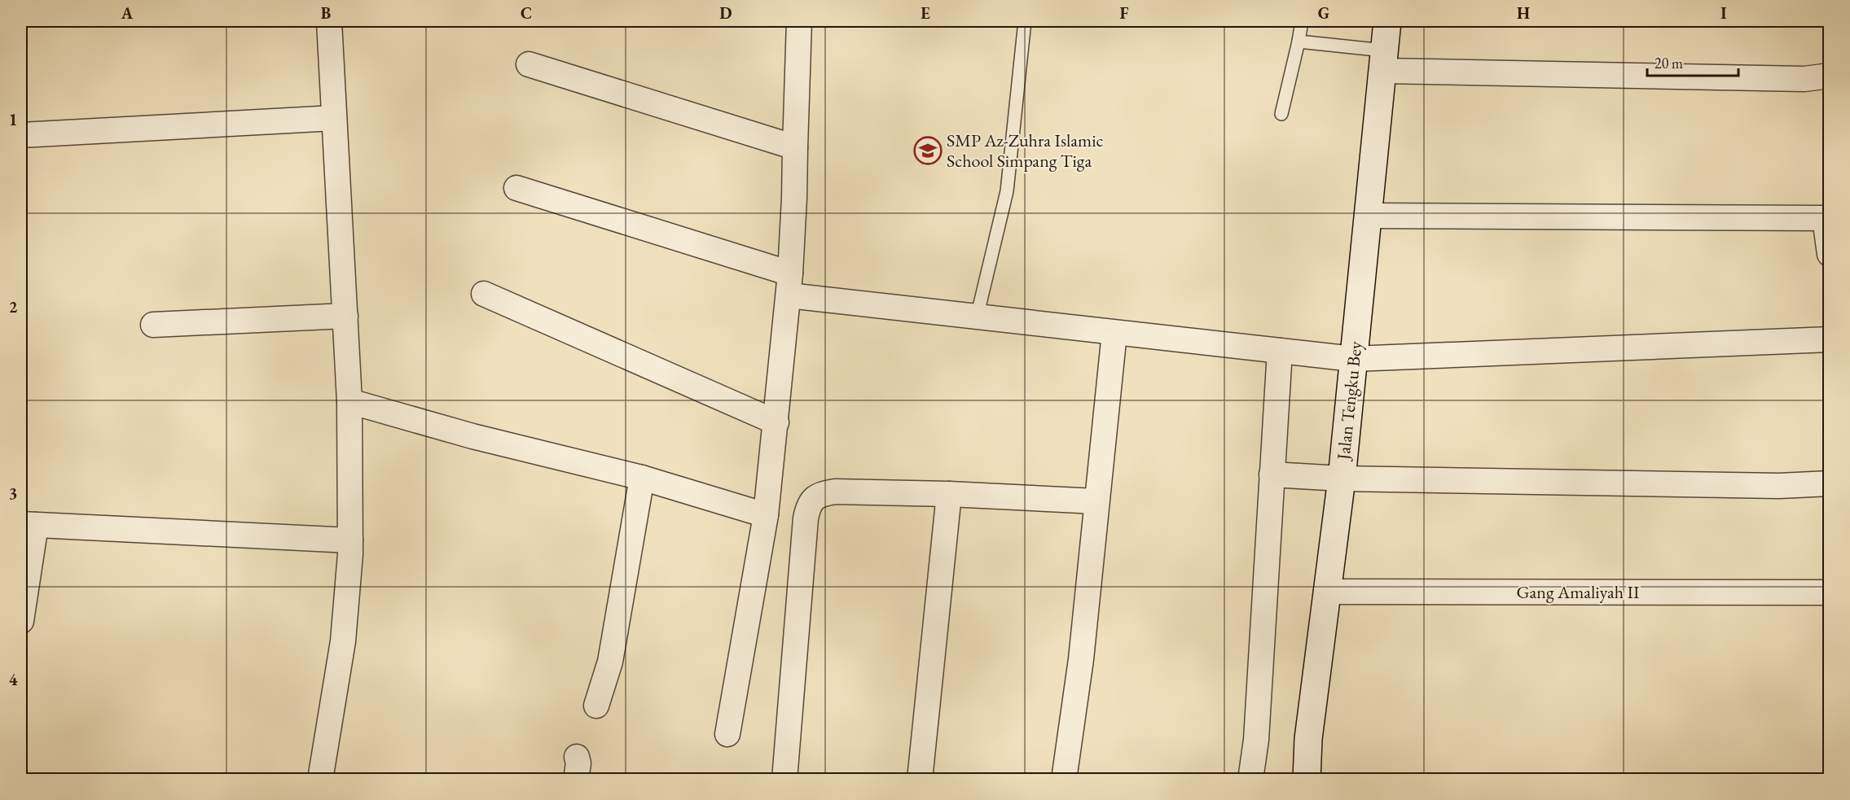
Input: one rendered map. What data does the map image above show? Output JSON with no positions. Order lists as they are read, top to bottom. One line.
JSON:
{"streets":{"main road":["Jalan Tengku Bey"],"street":["Gang Amaliyah II"]},"crossings":[["Jalan Tengku Bey","Gang Amaliyah II"]],"places":{"school or university":["SMP Az-Zuhra Islamic School Simpang Tiga"]},"scale_bar":"20 m","grid":{"columns":["A","B","C","D","E","F","G","H","I"],"rows":["1","2","3","4"]}}
